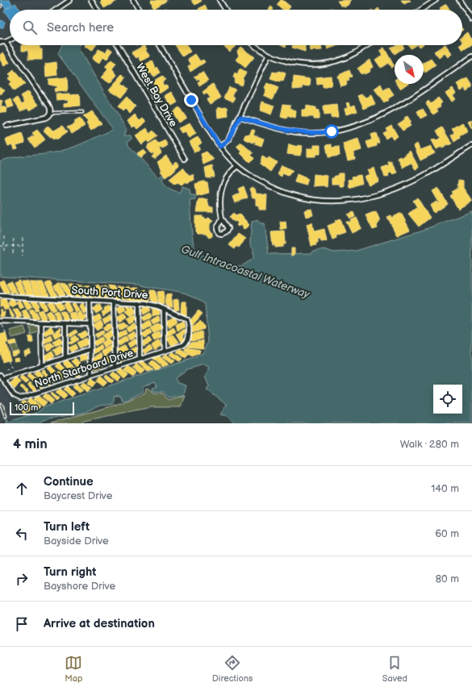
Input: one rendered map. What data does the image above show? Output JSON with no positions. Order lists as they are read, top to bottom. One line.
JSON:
{"streets":{"street":["West Bay Drive","South Port Drive","North Starboard Drive"]},"crossings":[["South Port Drive","North Starboard Drive"]],"water":["Gulf Intracoastal Waterway"],"scale_bar":"100 m","north":"bottom right","page":{"search":"Search here","scale":"100 m","heading":["4 min","Walk · 280 m"],"list":[["Continue","Baycrest Drive","140 m"],["Turn left","Bayside Drive","60 m"],["Turn right","Bayshore Drive","80 m"],"Arrive at destination"],"nav":["Map","Directions","Saved"]}}
